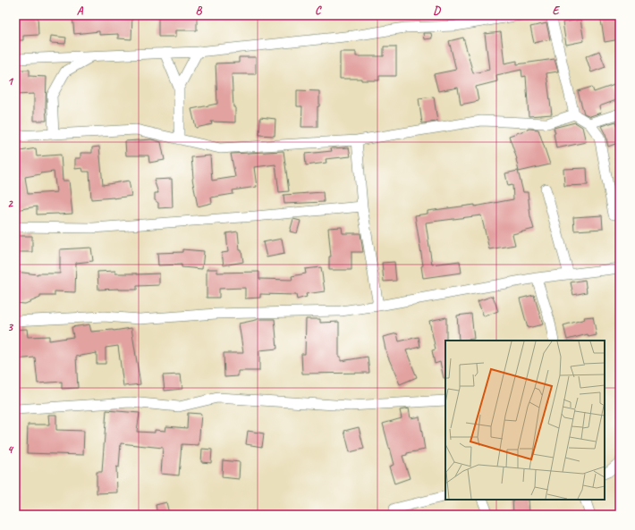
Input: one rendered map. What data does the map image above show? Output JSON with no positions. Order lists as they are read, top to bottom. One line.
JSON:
{"grid":{"columns":["A","B","C","D","E"],"rows":["1","2","3","4"]}}
